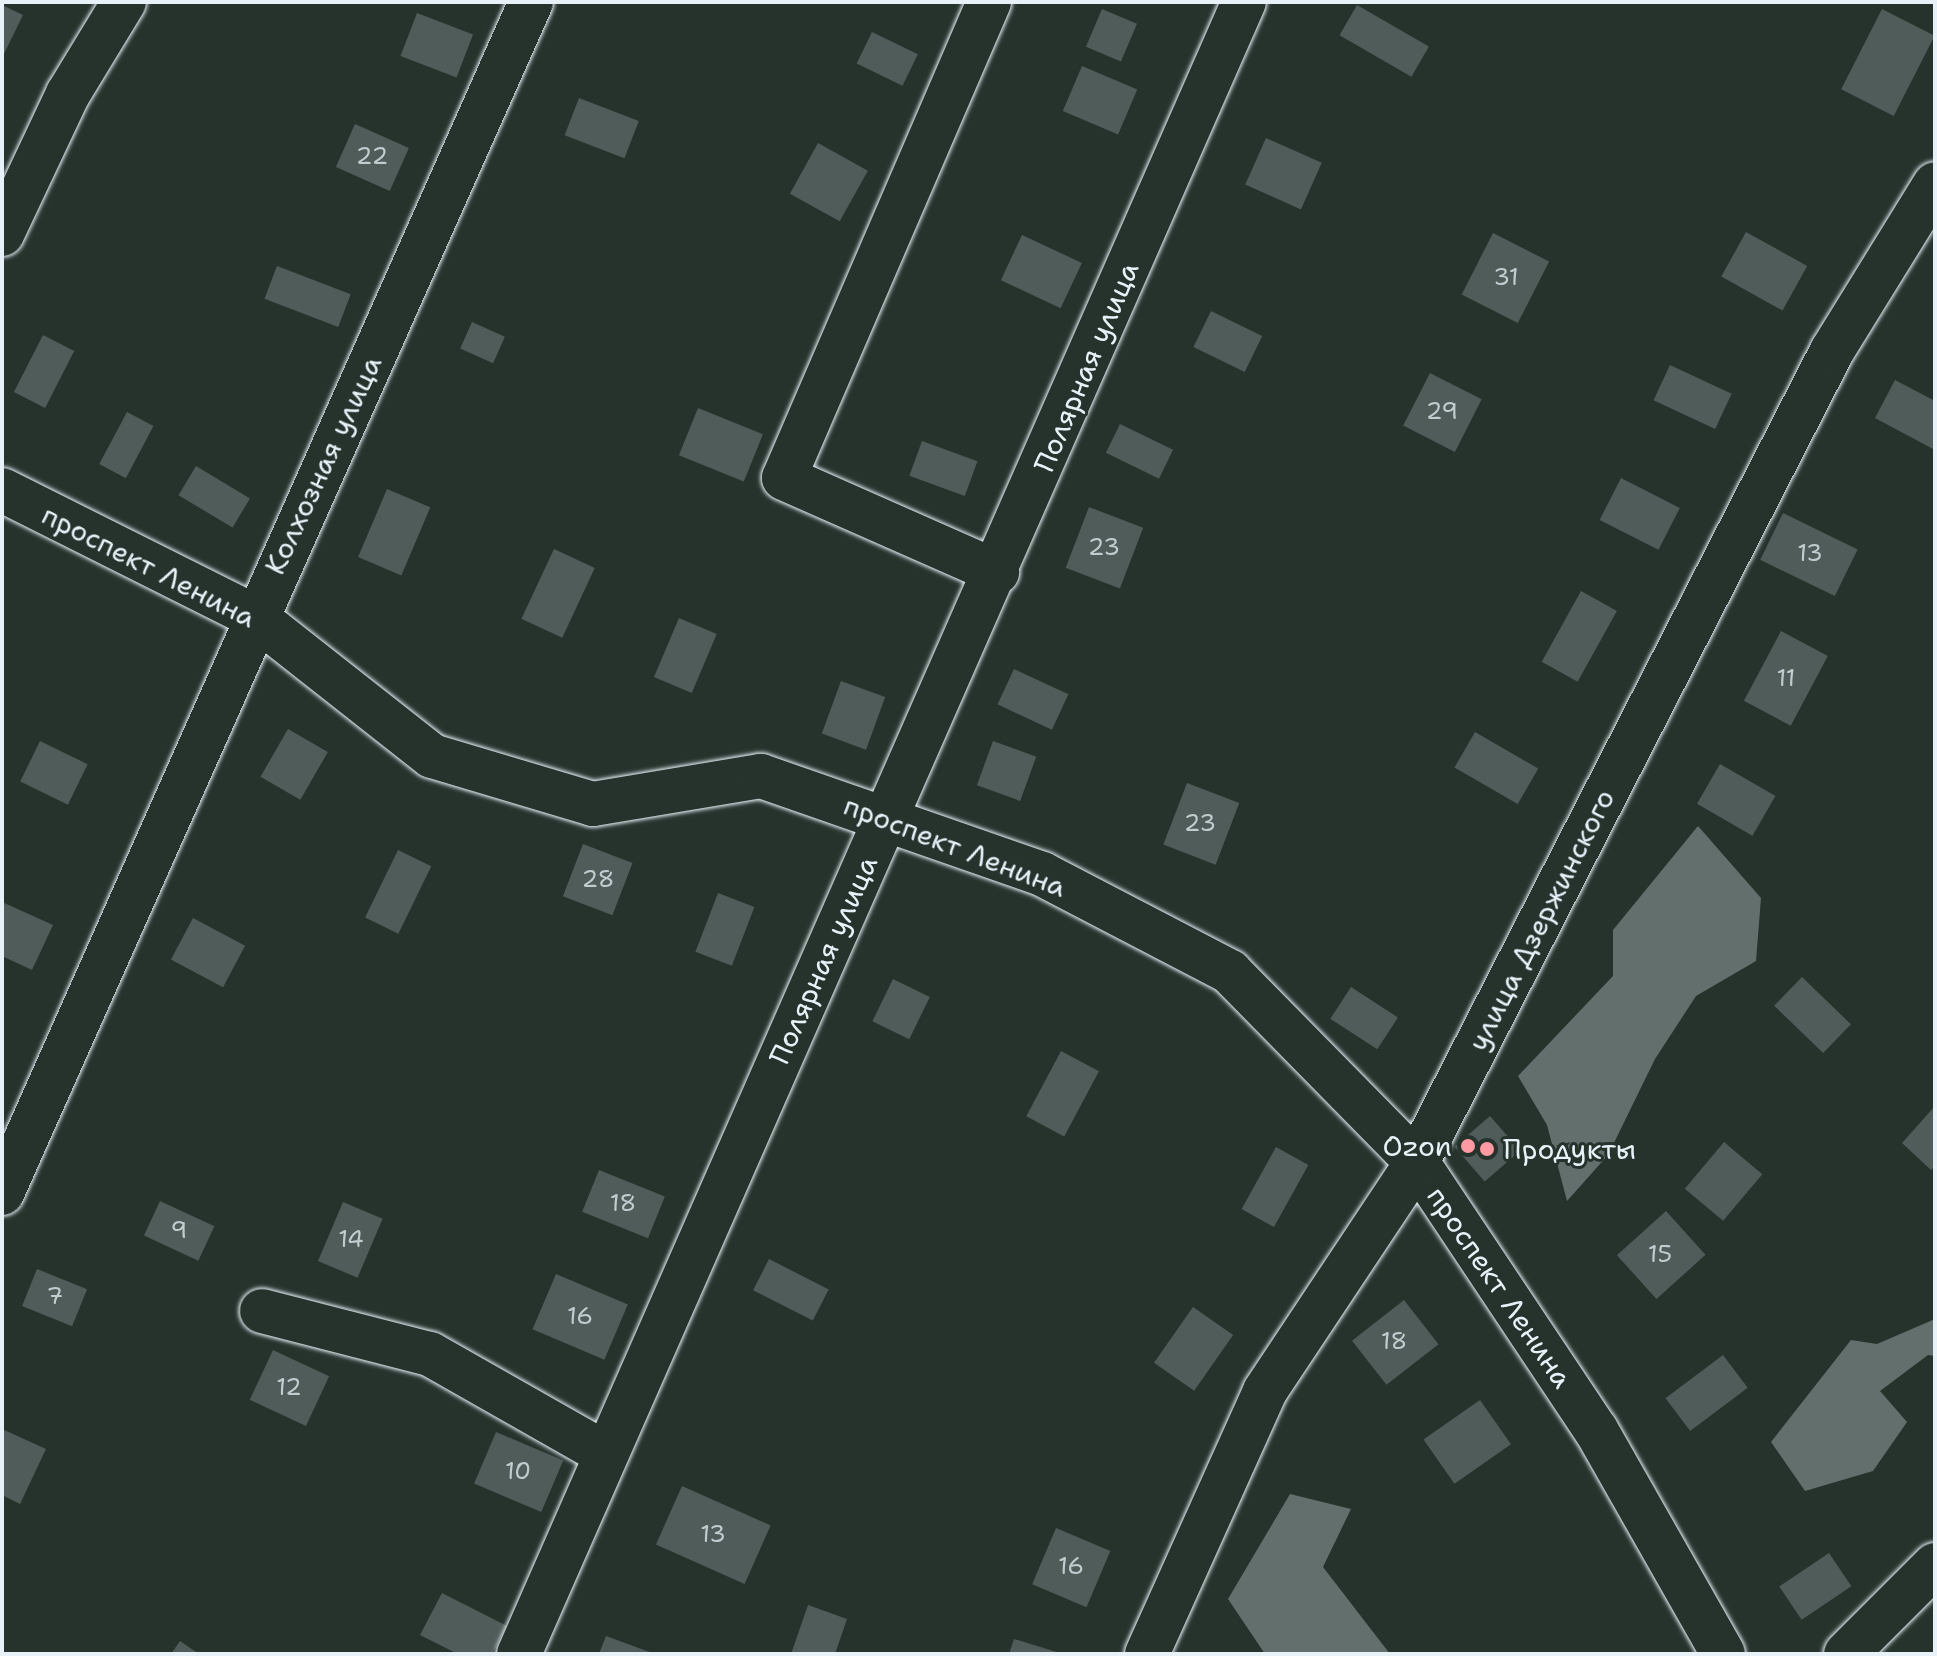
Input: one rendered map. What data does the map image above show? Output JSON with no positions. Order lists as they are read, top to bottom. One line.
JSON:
{"streets":{"street":["Полярная улица","Колхозная улица","проспект Ленина","улица Дзержинского"]},"crossings":[["Полярная улица","проспект Ленина"],["Колхозная улица","проспект Ленина"],["проспект Ленина","улица Дзержинского"]],"places":["Ozon","Продукты"],"house_numbers":["22","31","29","23","13","11","23","28","18","9","14","15","7","16","18","12","10","13","16"]}
